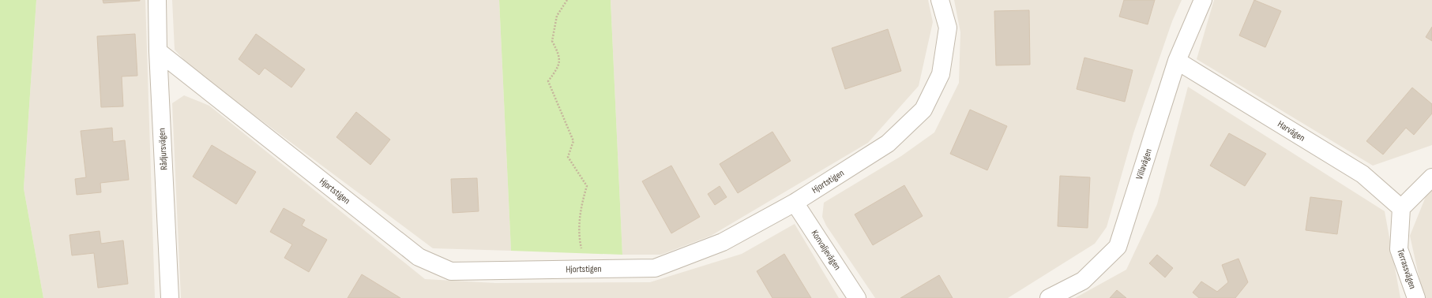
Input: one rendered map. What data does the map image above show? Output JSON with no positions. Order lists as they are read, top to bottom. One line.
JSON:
{"streets":{"street":["Harvägen","Rådjursvägen","Villavägen","Hjortstigen","Konvaljevägen","Terrassvägen"]},"crossings":[["Harvägen","Villavägen"],["Harvägen","Terrassvägen"],["Rådjursvägen","Hjortstigen"],["Hjortstigen","Konvaljevägen"]]}
